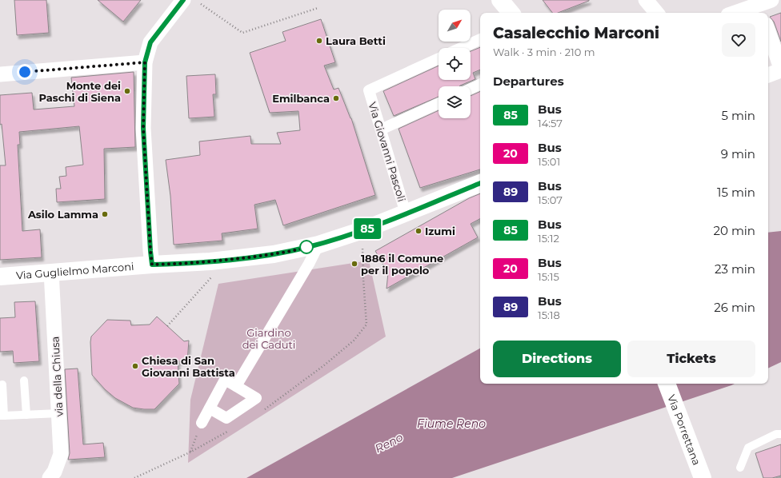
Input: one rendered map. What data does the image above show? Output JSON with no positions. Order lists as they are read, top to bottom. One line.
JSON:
{"streets":{"main road":["Via Guglielmo Marconi","Via Porrettana"],"street":["Via Giovanni Pascoli","via della Chiusa"]},"crossings":[["Via Giovanni Pascoli","Via Guglielmo Marconi"],["Via Guglielmo Marconi","via della Chiusa"]],"water":["Fiume Reno","Reno"],"parks":["Giardino dei Caduti"],"places":["Laura Betti","Monte dei Paschi di Siena","Emilbanca","Asilo Lamma","Izumi","1886 il Comune per il popolo","Chiesa di San Giovanni Battista"],"lines":["bus line 85"],"north":"top right","page":{"on_map":"85","heading":[["Casalecchio Marconi","Walk · 3 min · 210 m"],"Departures"],"list":[{"mark":"85","name":"Bus","note":"14:57","value":"5 min"},{"mark":"20","name":"Bus","note":"15:01","value":"9 min"},{"mark":"89","name":"Bus","note":"15:07","value":"15 min"},{"mark":"85","name":"Bus","note":"15:12","value":"20 min"},{"mark":"20","name":"Bus","note":"15:15","value":"23 min"},{"mark":"89","name":"Bus","note":"15:18","value":"26 min"}],"buttons":["Directions","Tickets"]}}
